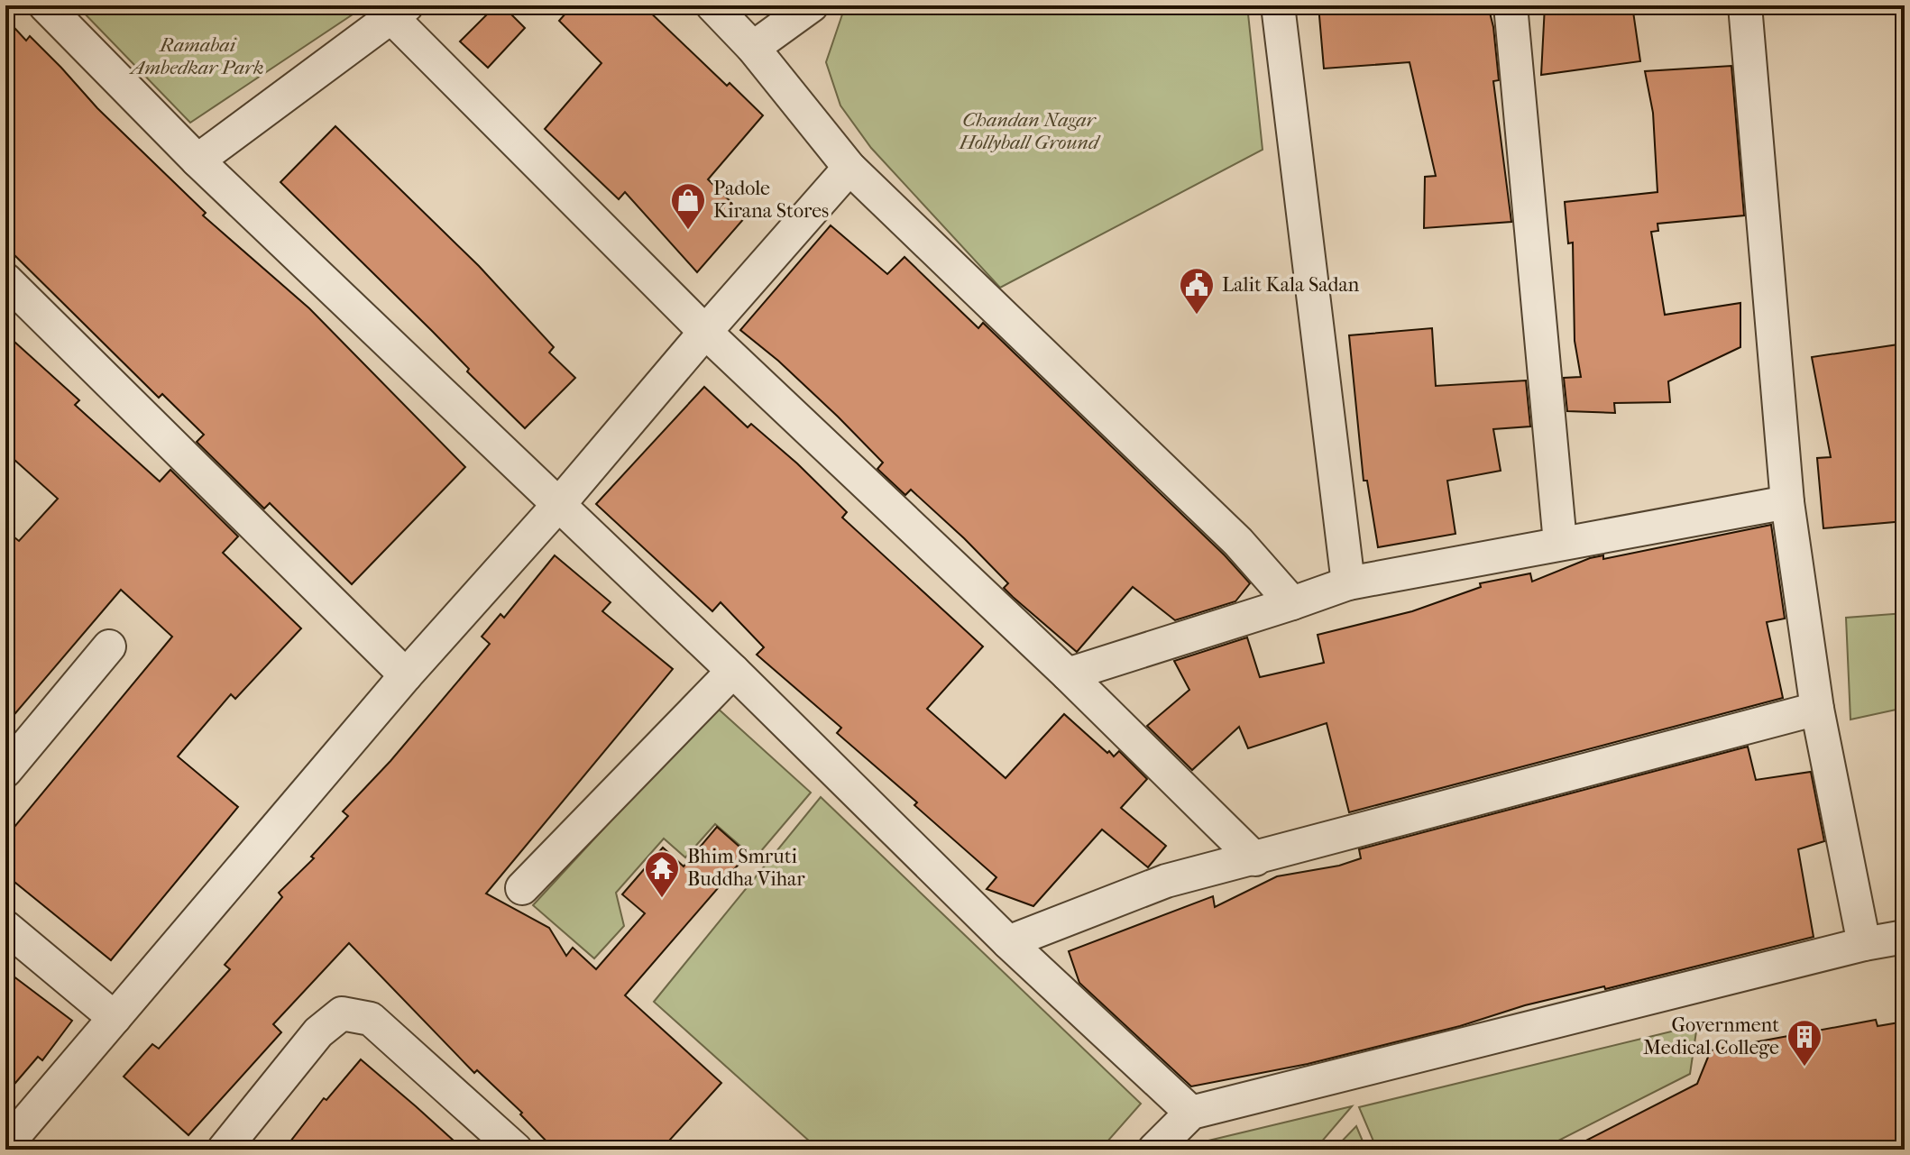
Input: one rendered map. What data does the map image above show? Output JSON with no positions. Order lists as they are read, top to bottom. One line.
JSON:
{"parks":["Ramabai Ambedkar Park","Chandan Nagar Hollyball Ground"],"places":{"shop":["Padole Kirana Stores"],"public building":["Lalit Kala Sadan"],"temple":["Bhim Smruti Buddha Vihar"],"building":["Government Medical College"]}}
